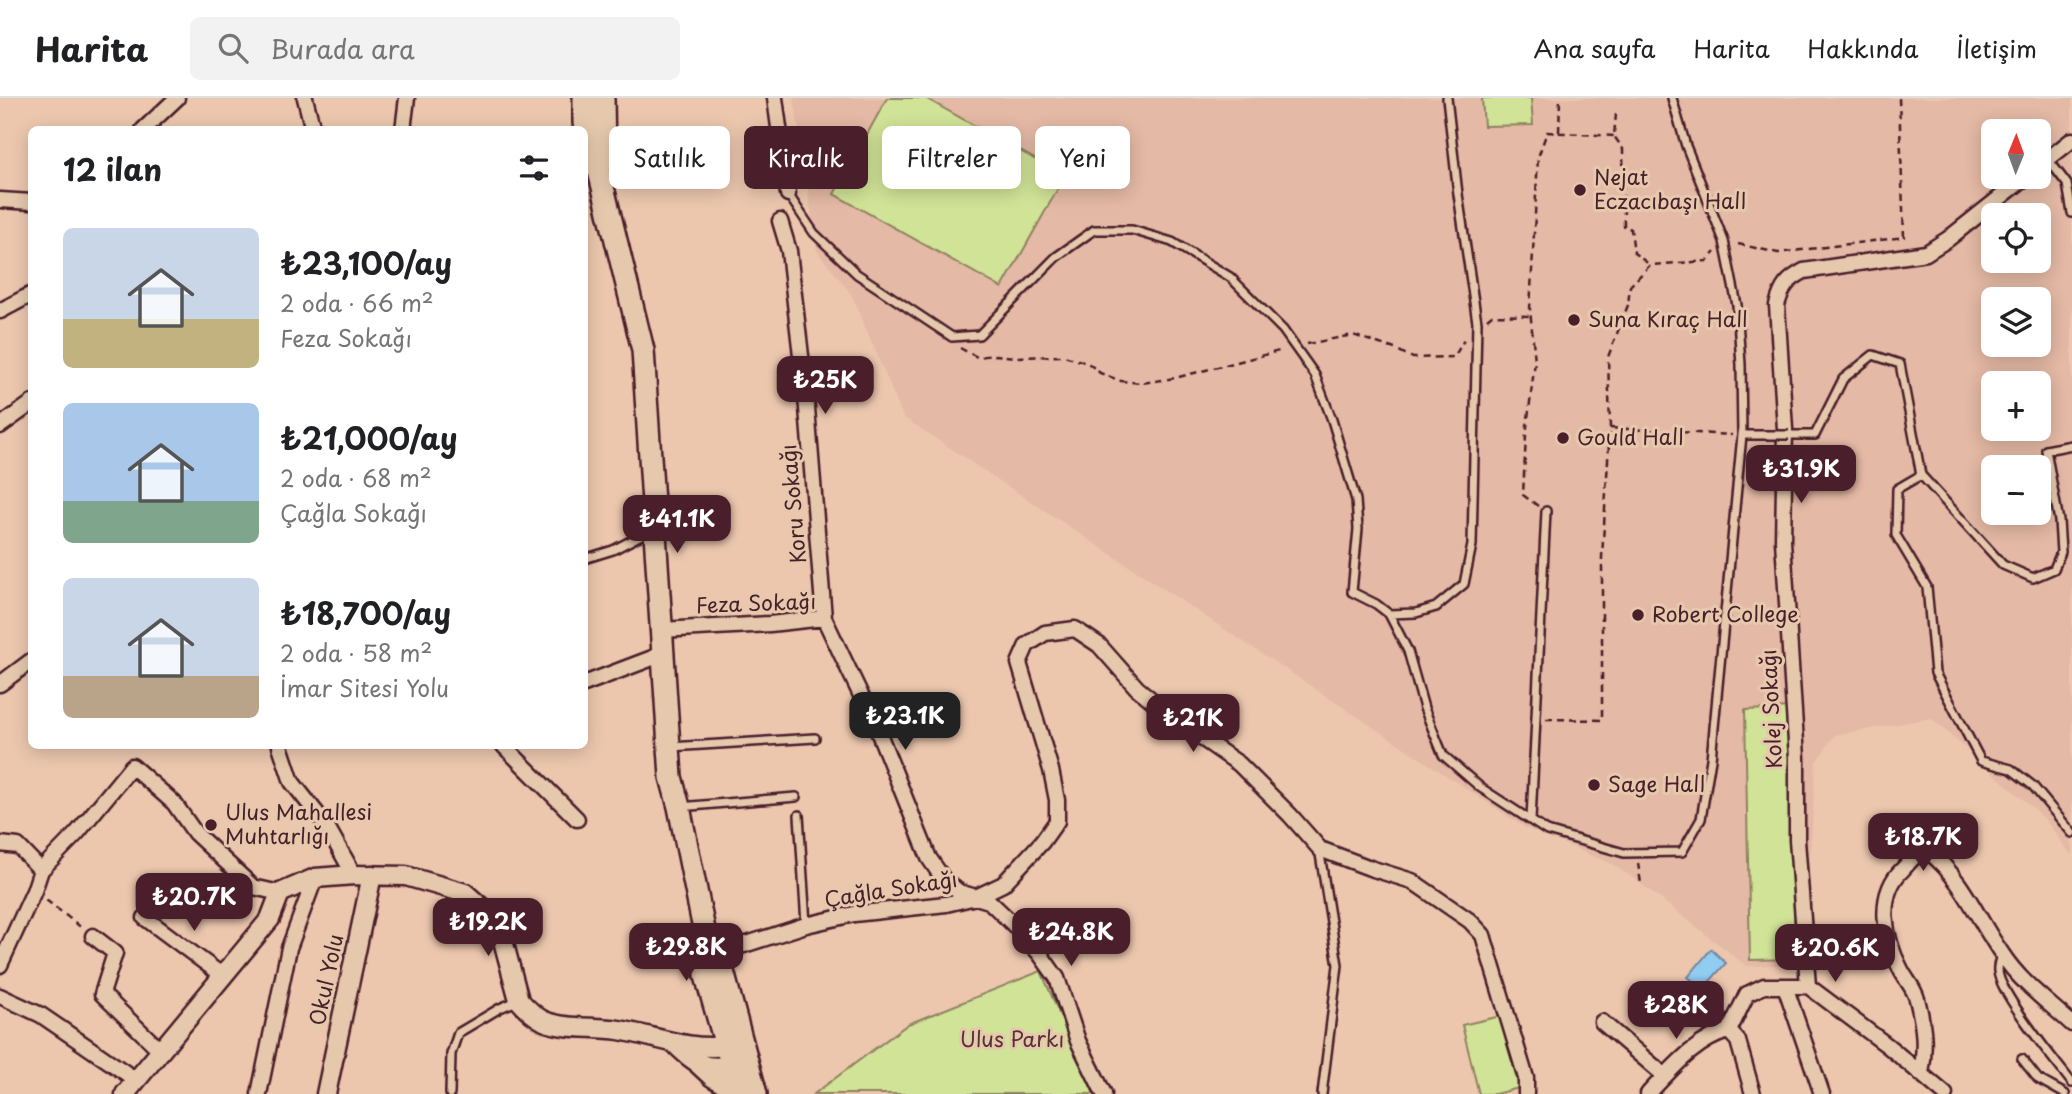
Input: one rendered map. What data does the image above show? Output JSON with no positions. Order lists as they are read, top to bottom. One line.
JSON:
{"streets":{"street":["Koru Sokağı","Feza Sokağı","Kolej Sokağı","Çağla Sokağı","Okul Yolu"]},"crossings":[["Koru Sokağı","Feza Sokağı"],["Feza Sokağı","Çağla Sokağı"]],"parks":["Ulus Parkı"],"places":["Nejat Eczacıbaşı Hall","Suna Kıraç Hall","Gould Hall","Robert College","Sage Hall","Ulus Mahallesi Muhtarlığı"],"north":"top","page":{"header":"Harita","search":"Burada ara","nav":["Ana sayfa","Harita","Hakkında","İletişim"],"map_buttons":["+","−"],"chip":["Satılık","Kiralık","Filtreler","Yeni"],"heading":"12 ilan","list":[{"name":"₺23,100/ay","note":"2 oda · 66 m² · Feza Sokağı"},{"name":"₺21,000/ay","note":"2 oda · 68 m² · Çağla Sokağı"},{"name":"₺18,700/ay","note":"2 oda · 58 m² · İmar Sitesi Yolu"}],"price":["₺25K","₺31.9K","₺41.1K","₺23.1K","₺21K","₺18.7K","₺20.7K","₺19.2K","₺24.8K","₺29.8K","₺20.6K","₺28K"]}}
